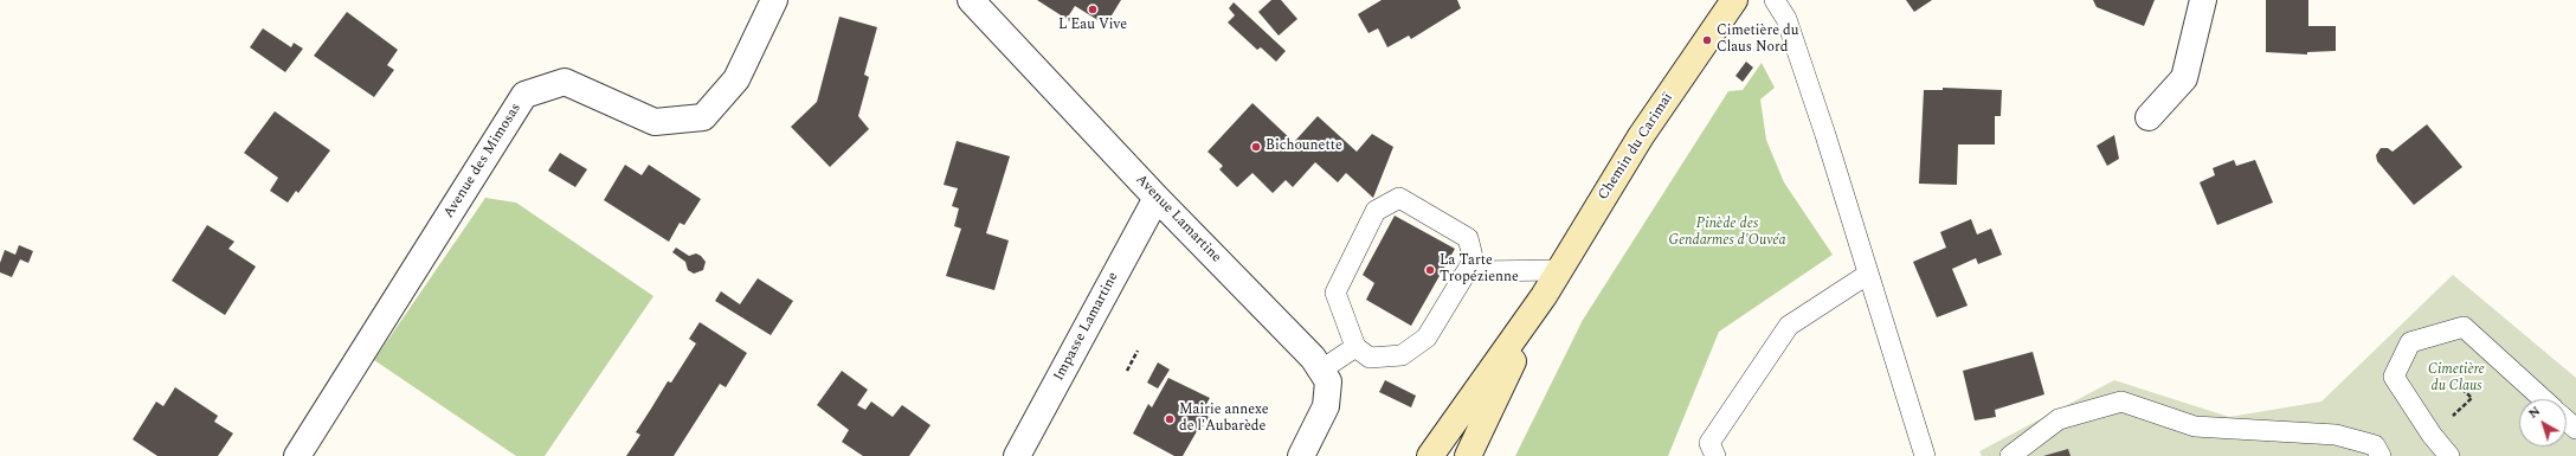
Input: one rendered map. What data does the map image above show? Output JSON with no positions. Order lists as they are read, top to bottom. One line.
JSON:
{"streets":{"main road":["Chemin du Carimaï"],"street":["Avenue des Mimosas","Avenue Lamartine","Impasse Lamartine"]},"crossings":[["Avenue Lamartine","Impasse Lamartine"]],"parks":["Pinède des Gendarmes d'Ouvéa","Cimetière du Claus"],"places":["L'Eau Vive","Cimetière du Claus Nord","Bichounette","La Tarte Tropézienne","Mairie annexe de l'Aubarède"],"north":"top left"}
